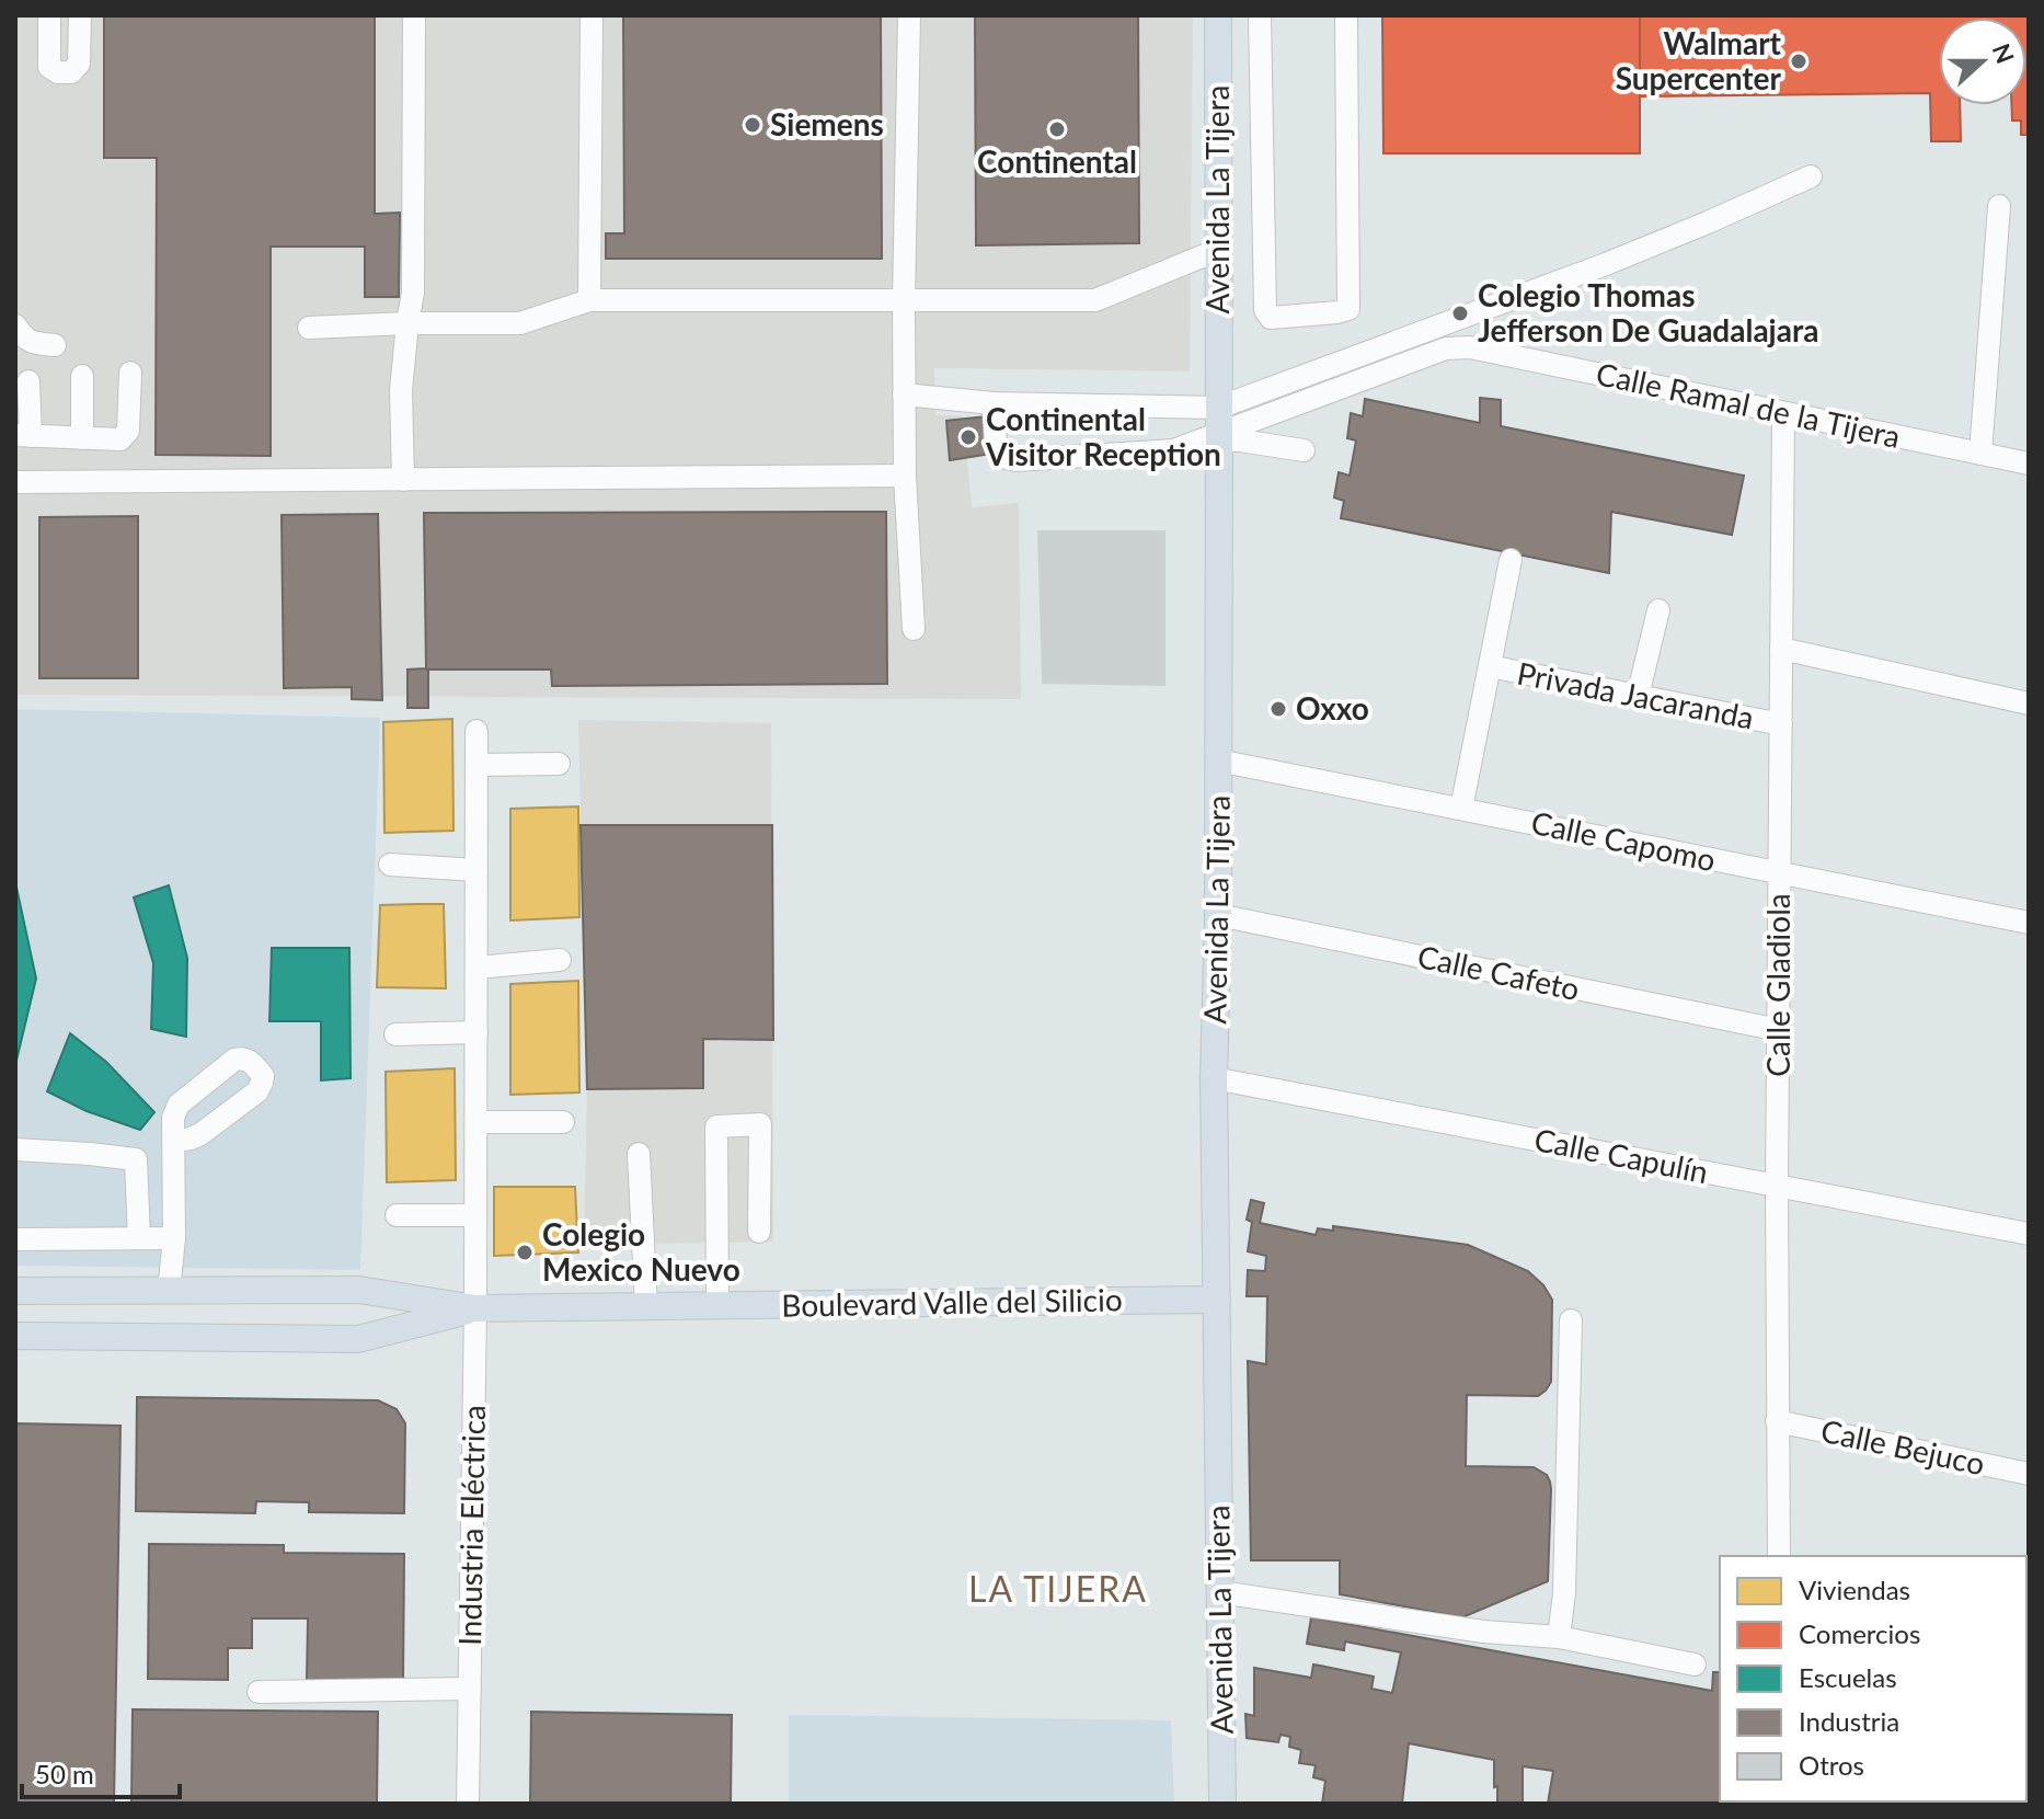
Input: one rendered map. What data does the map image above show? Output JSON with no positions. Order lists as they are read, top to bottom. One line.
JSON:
{"streets":{"main road":["Avenida La Tijera","Boulevard Valle del Silicio"],"street":["Calle Ramal de la Tijera","Privada Jacaranda","Calle Capomo","Calle Cafeto","Calle Gladiola","Calle Capulín","Calle Bejuco","Industria Eléctrica"]},"crossings":[["Avenida La Tijera","Calle Ramal de la Tijera"],["Avenida La Tijera","Calle Capomo"],["Avenida La Tijera","Calle Cafeto"],["Avenida La Tijera","Calle Capulín"],["Avenida La Tijera","Boulevard Valle del Silicio"],["Calle Ramal de la Tijera","Calle Gladiola"],["Privada Jacaranda","Calle Gladiola"],["Calle Capomo","Calle Gladiola"],["Calle Cafeto","Calle Gladiola"],["Calle Gladiola","Calle Capulín"],["Calle Gladiola","Calle Bejuco"],["Boulevard Valle del Silicio","Industria Eléctrica"]],"districts":["LA TIJERA"],"places":["Walmart Supercenter","Siemens","Continental","Colegio Thomas Jefferson De Guadalajara","Continental Visitor Reception","Oxxo","Colegio Mexico Nuevo"],"legend":["Viviendas","Comercios","Escuelas","Industria","Otros"],"scale_bar":"50 m","north":"right"}
